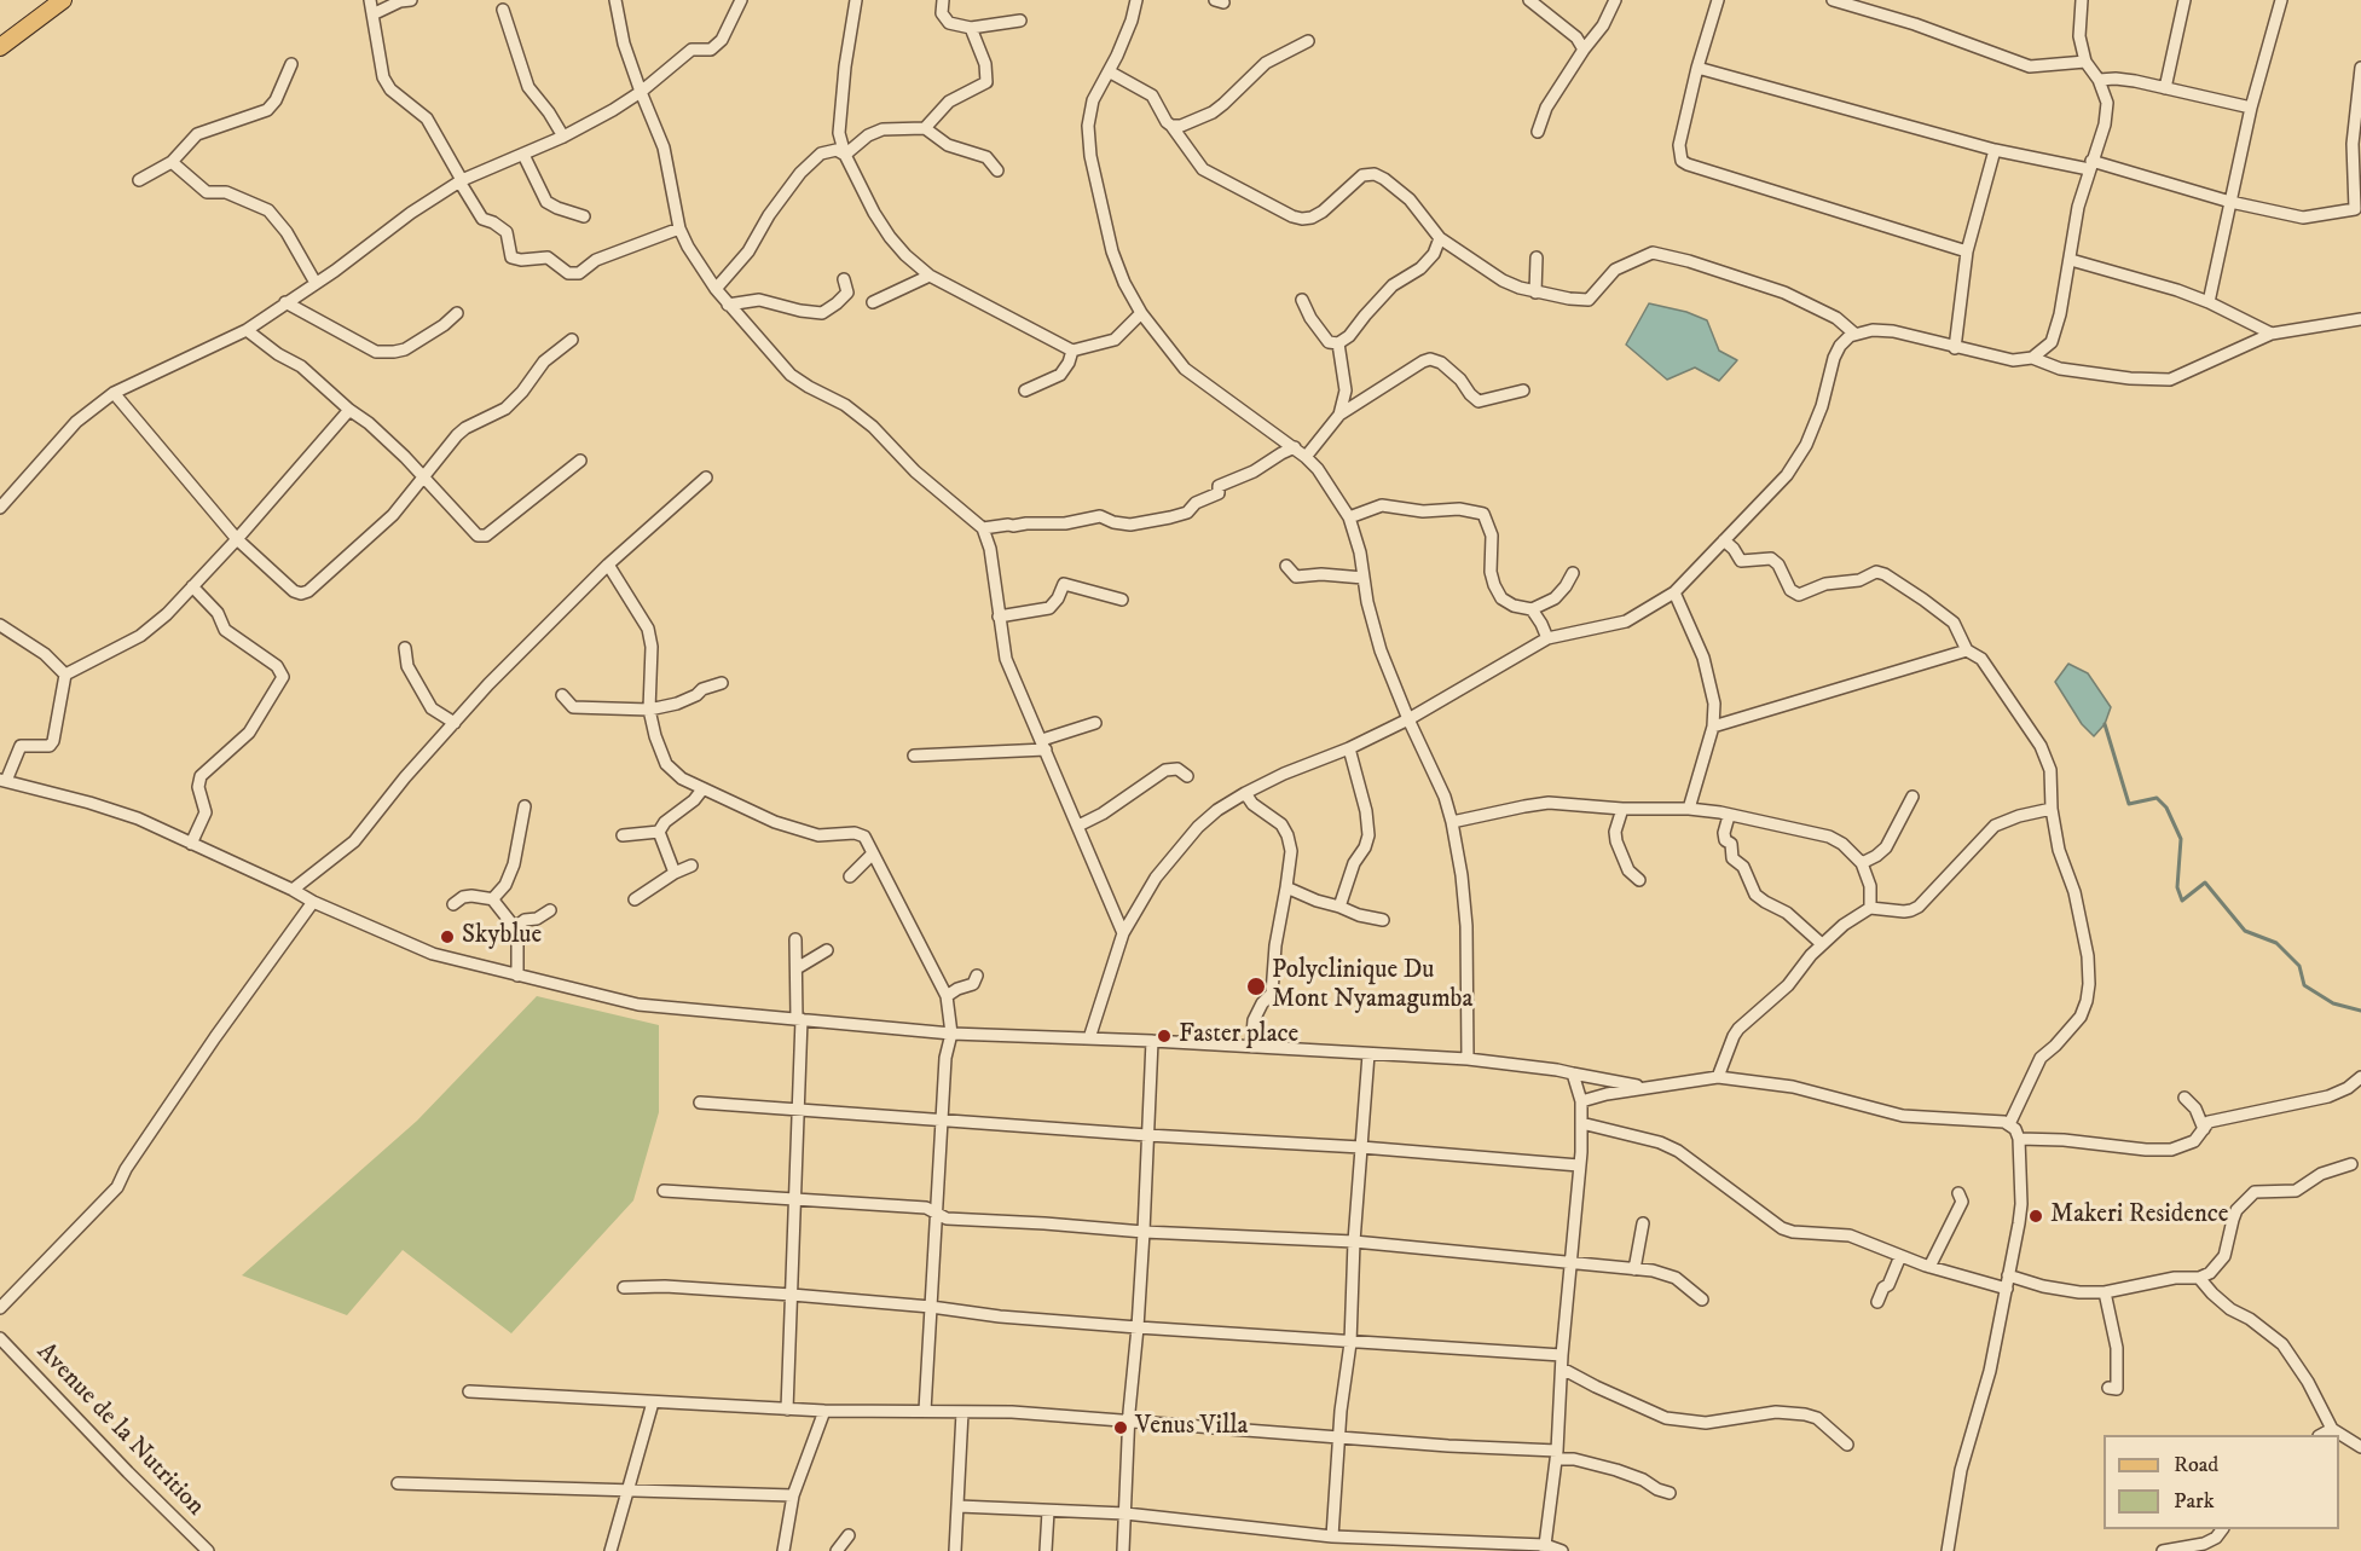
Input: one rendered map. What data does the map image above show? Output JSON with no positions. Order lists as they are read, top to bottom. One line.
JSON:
{"streets":{"street":["Avenue de la Nutrition"]},"places":["Skyblue","Polyclinique Du Mont Nyamagumba","Faster place","Makeri Residence","Venus Villa"],"legend":["Road","Park"]}
